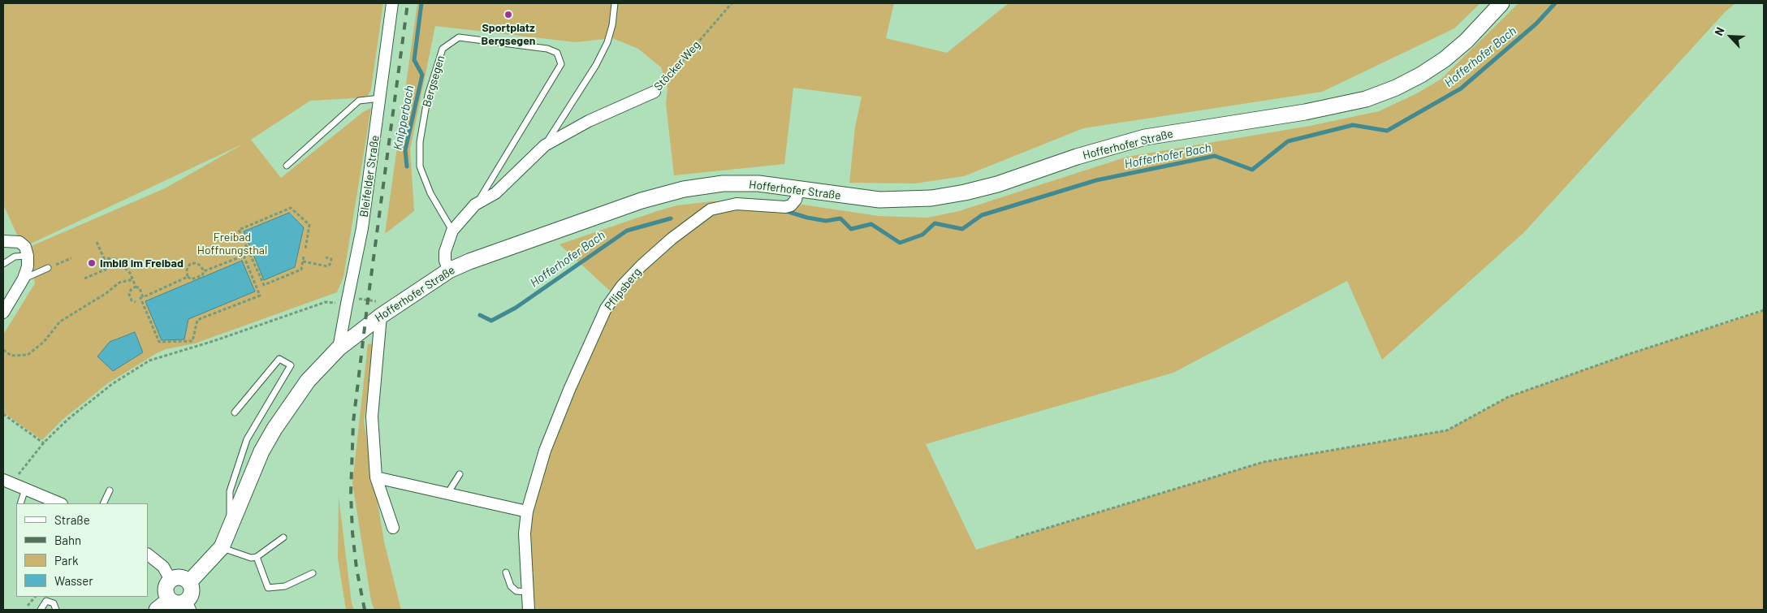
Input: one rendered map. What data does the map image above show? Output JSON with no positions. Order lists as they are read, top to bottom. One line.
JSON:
{"streets":{"street":["Stöcker Weg","Bergsegen","Hofferhofer Straße","Bleifelder Straße","Pflipsberg"]},"crossings":[["Stöcker Weg","Bergsegen"],["Bergsegen","Hofferhofer Straße"],["Hofferhofer Straße","Bleifelder Straße"],["Hofferhofer Straße","Pflipsberg"]],"water":["Hofferhofer Bach","Knipperbach"],"parks":["Freibad Hoffnungsthal"],"places":["Sportplatz Bergsegen","Imbiß im Freibad"],"legend":["Straße","Bahn","Park","Wasser"],"north":"top left"}
